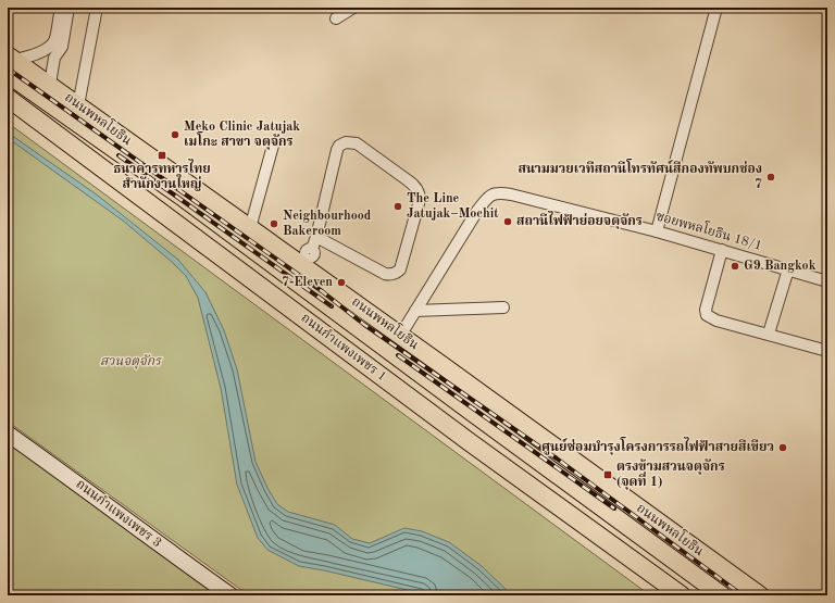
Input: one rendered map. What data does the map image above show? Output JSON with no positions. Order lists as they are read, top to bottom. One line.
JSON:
{"streets":{"main road":["ถนนพหลโยธิน","ถนนกำแพงเพชร 1"],"street":["ซอยพหลโยธิน 18/1","ถนนกำแพงเพชร 3"]},"crossings":[["ถนนพหลโยธิน","ซอยพหลโยธิน 18/1"]],"parks":["สวนจตุจักร"],"places":{"other":["Meko Clinic Jatujak เมโกะ สาขา จตุจักร","สนามมวยเวทีสถานีโทรทัศน์สีกองทัพบกช่อง 7","The Line Jatujak–Mochit","สถานีไฟฟ้าย่อยจตุจักร","Neighbourhood Bakeroom","G9 Bangkok","7-Eleven","ศูนย์ซ่อมบำรุงโครงการรถไฟฟ้าสายสีเขียว"],"transit":["ธนาคารทหารไทย สำนักงานใหญ่","ตรงข้ามสวนจตุจักร (จุดที่ 1)"]}}
